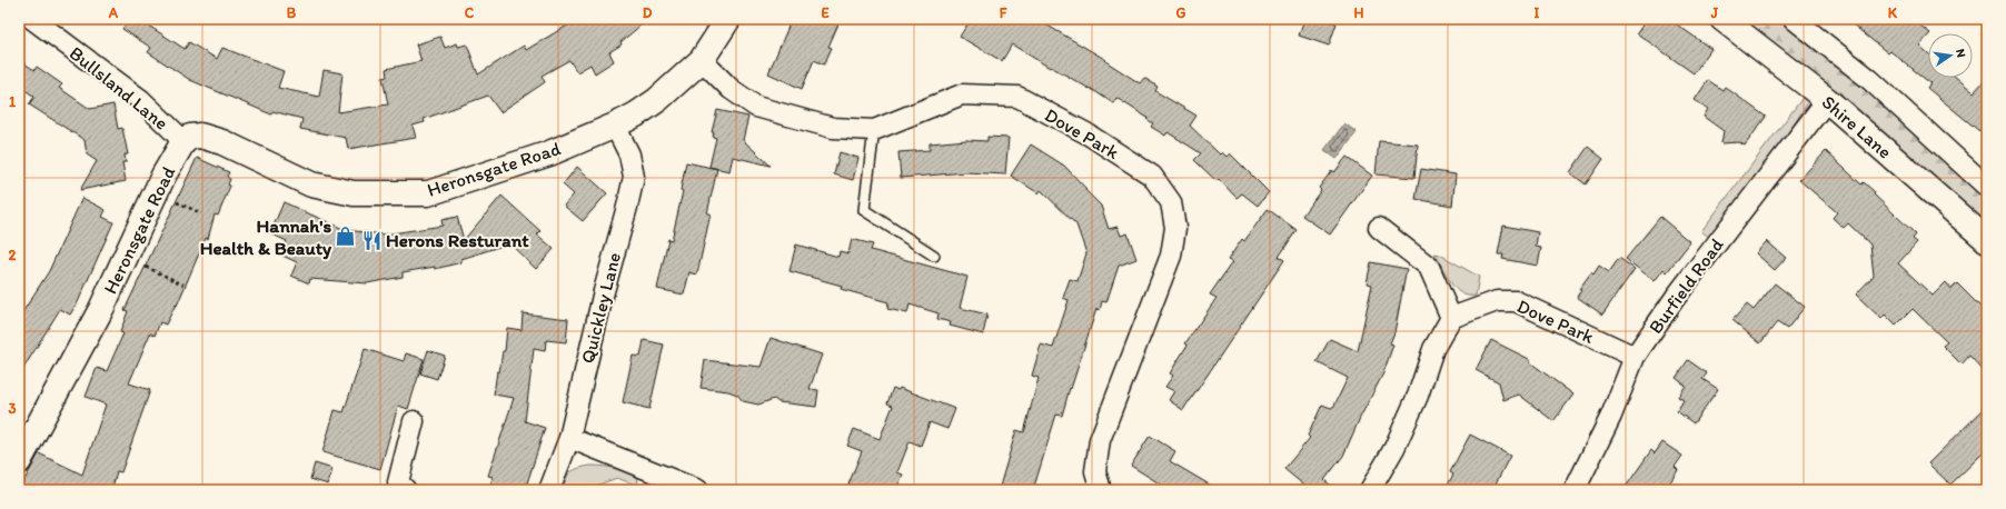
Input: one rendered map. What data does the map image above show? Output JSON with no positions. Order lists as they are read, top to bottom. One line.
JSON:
{"streets":{"street":["Bullsland Lane","Shire Lane","Dove Park","Heronsgate Road","Burfield Road","Quickley Lane"]},"crossings":[["Bullsland Lane","Heronsgate Road"],["Shire Lane","Burfield Road"],["Dove Park","Heronsgate Road"],["Dove Park","Burfield Road"],["Heronsgate Road","Quickley Lane"]],"places":{"shop":["Hannah's Health & Beauty"],"restaurant":["Herons Resturant"]},"north":"right","grid":{"columns":["A","B","C","D","E","F","G","H","I","J","K"],"rows":["1","2","3"]}}
